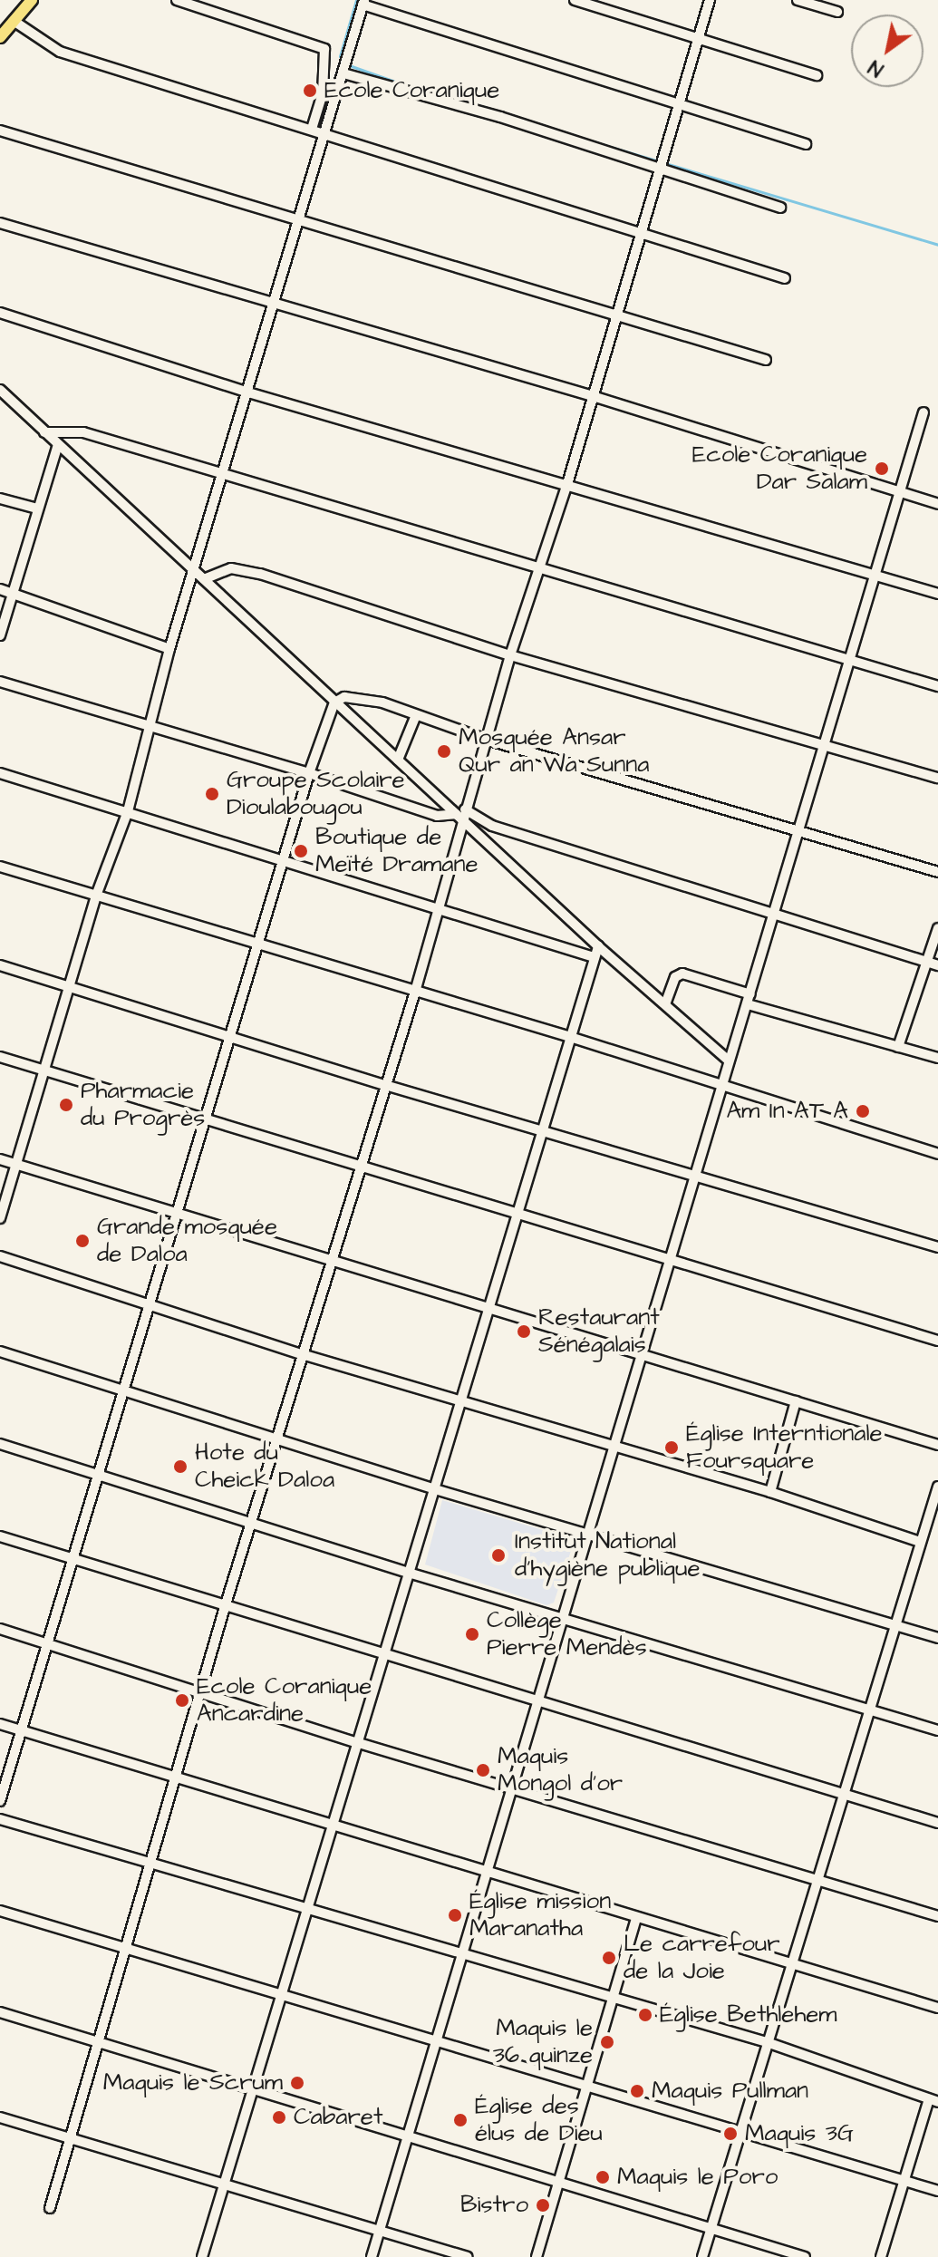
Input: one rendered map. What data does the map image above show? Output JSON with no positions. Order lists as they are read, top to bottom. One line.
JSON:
{"places":["Ecole Coranique","Ecole Coranique Dar Salam","Mosquée Ansar Qur an Wa Sunna","Groupe Scolaire Dioulabougou","Boutique de Meïté Dramane","Pharmacie du Progrès","Am In AT A","Grande mosquée de Daloa","Restaurant Sénégalais","Église Interntionale Foursquare","Hote du Cheick Daloa","Institut National d'hygiène publique","Collège Pierre Mendès","Ecole Coranique Ancardine","Maquis Mongol d'or","Église mission Maranatha","Le carrefour de la Joie","Église Bethlehem","Maquis le 36 quinze","Maquis le Scrum","Maquis Pullman","Cabaret","Église des élus de Dieu","Maquis 3G","Maquis le Poro","Bistro"],"north":"bottom left"}
